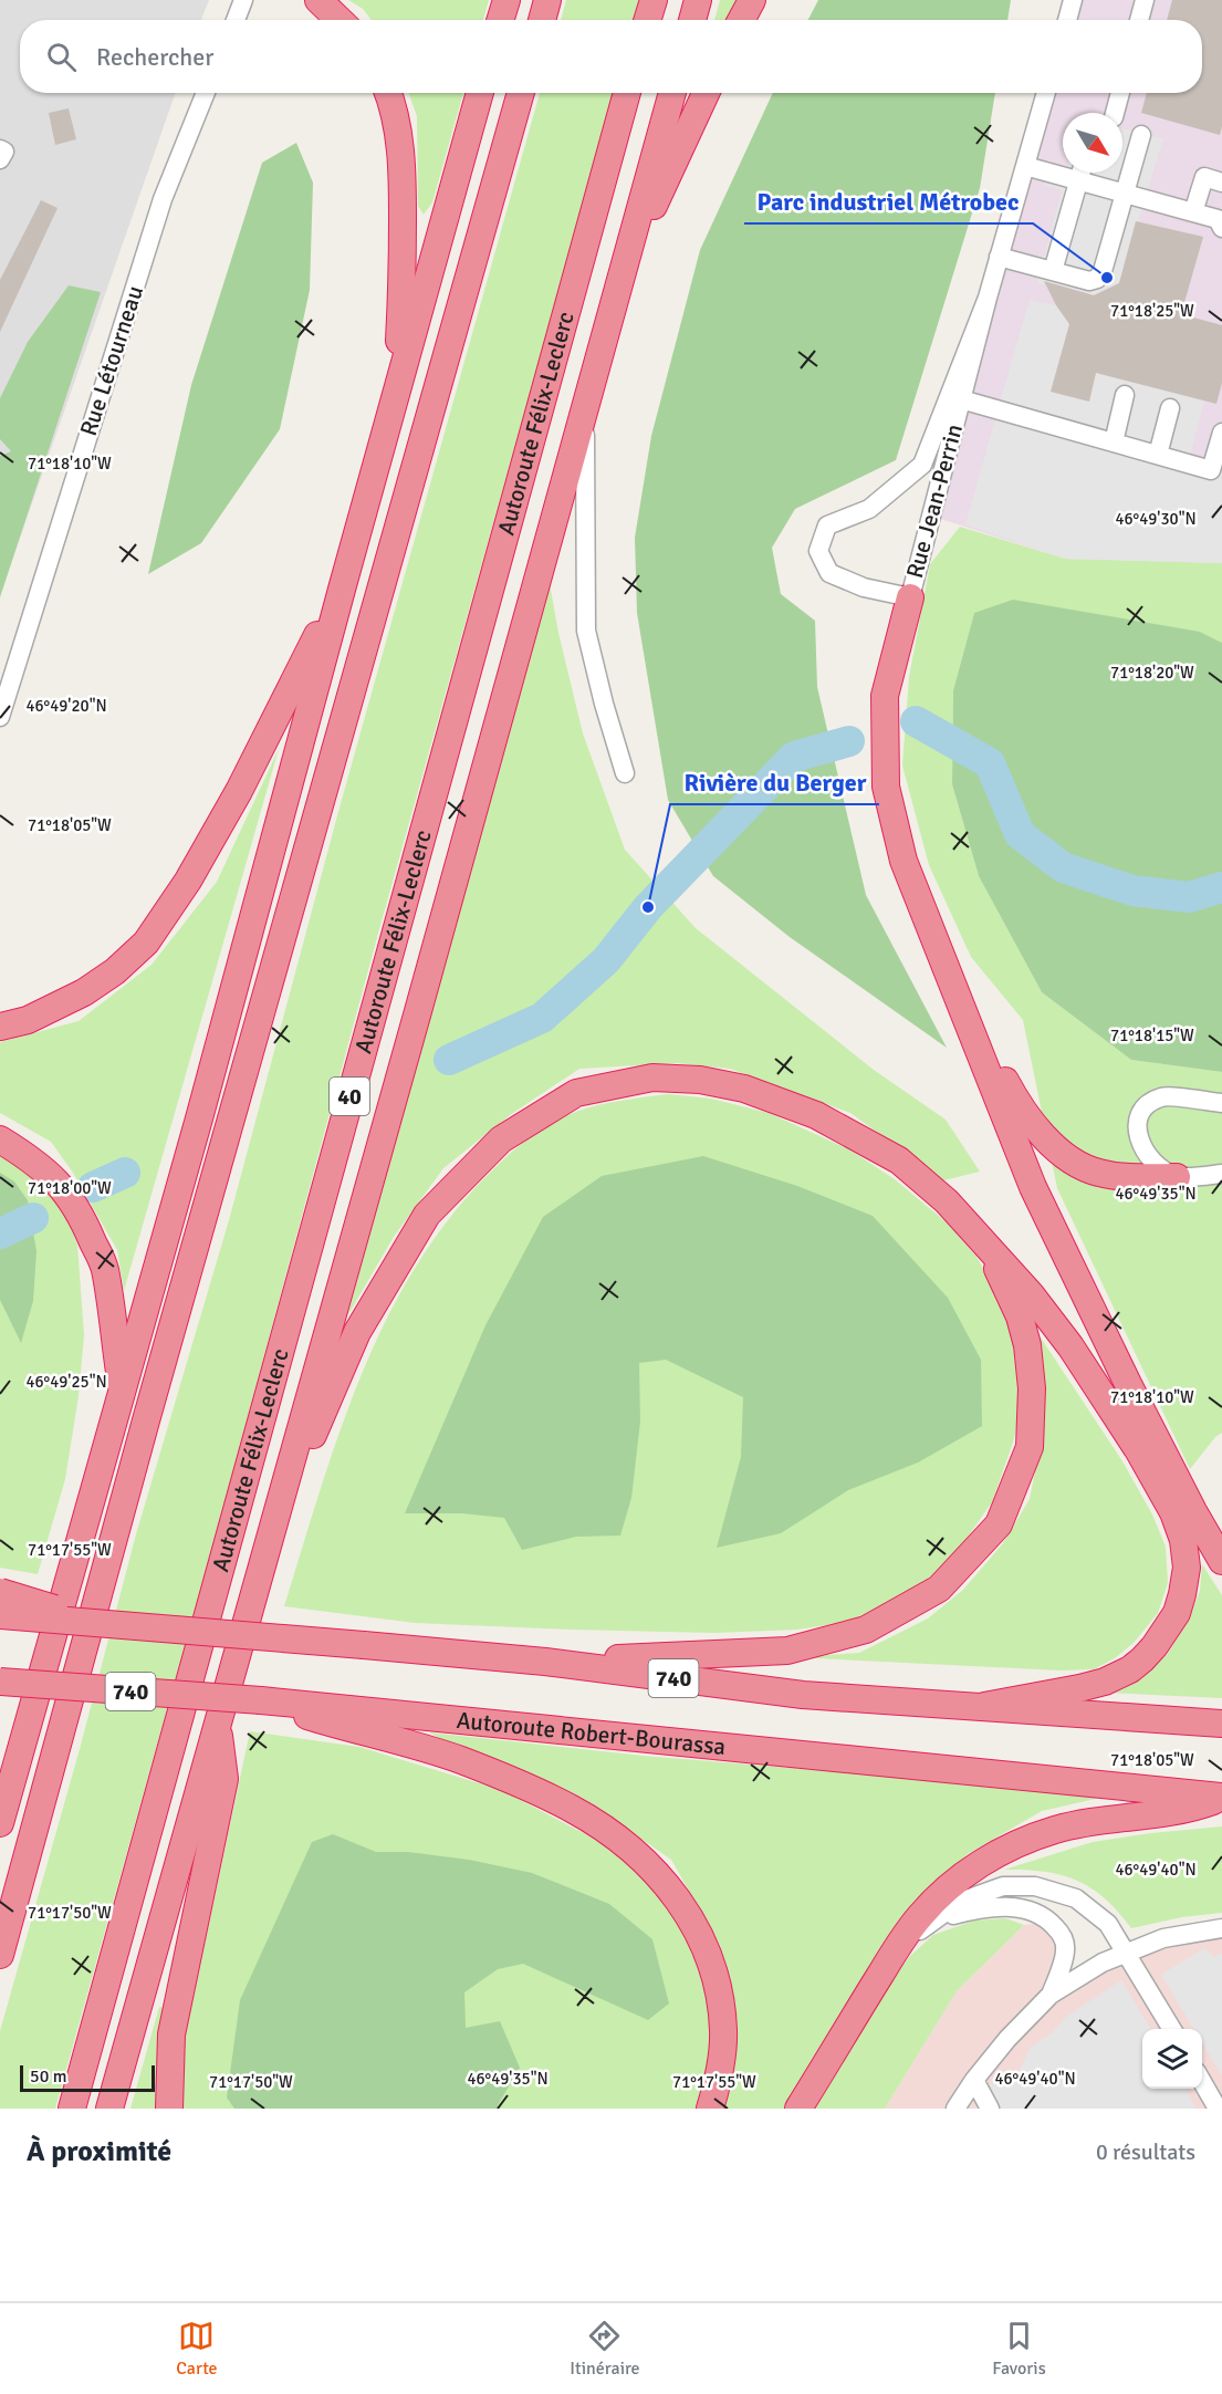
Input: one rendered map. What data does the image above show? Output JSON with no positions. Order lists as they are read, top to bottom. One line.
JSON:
{"streets":{"highway":["Autoroute Félix-Leclerc","40","740","Autoroute Robert-Bourassa"],"street":["Rue Létourneau","Rue Jean-Perrin"]},"crossings":[["740","Autoroute Robert-Bourassa"]],"places":["Parc industriel Métrobec","Rivière du Berger"],"scale_bar":"50 m","north":"bottom right","page":{"search":"Rechercher","scale":"50 m","heading":["À proximité","0 résultats"],"nav":["Carte","Itinéraire","Favoris"]},"coordinates":["71°18'25\"W","71°18'10\"W","46°49'30\"N","71°18'20\"W","46°49'20\"N","71°18'05\"W","71°18'15\"W","71°18'00\"W","46°49'35\"N","46°49'25\"N","71°17'55\"W","46°49'40\"N","71°17'50\"W"]}
